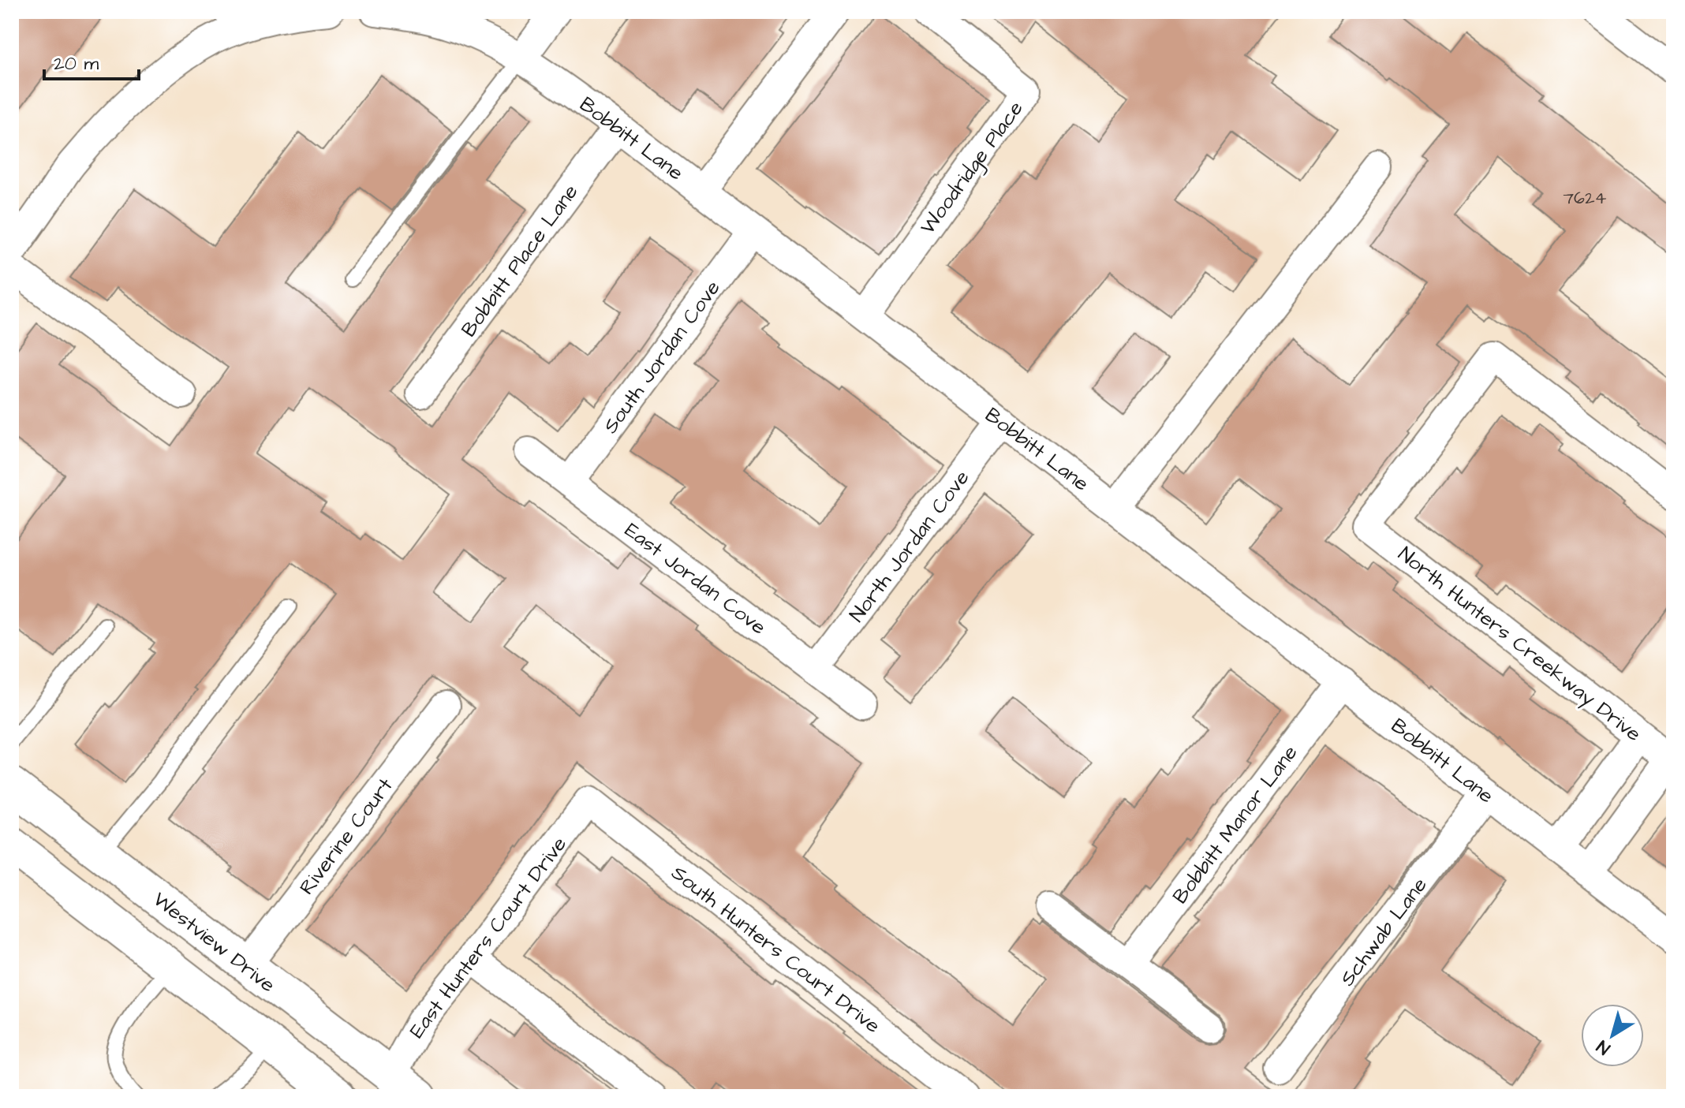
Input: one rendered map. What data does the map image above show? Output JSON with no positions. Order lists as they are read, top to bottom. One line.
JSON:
{"streets":{"main road":["Westview Drive"],"street":["Bobbitt Lane","Woodridge Place","Bobbitt Place Lane","South Jordan Cove","North Jordan Cove","East Jordan Cove","North Hunters Creekway Drive","Bobbitt Manor Lane","Riverine Court","Schwab Lane","East Hunters Court Drive","South Hunters Court Drive"]},"crossings":[["Bobbitt Lane","Woodridge Place"],["Bobbitt Lane","Bobbitt Place Lane"],["Bobbitt Lane","South Jordan Cove"],["Bobbitt Lane","North Jordan Cove"],["Bobbitt Lane","Bobbitt Manor Lane"],["Bobbitt Lane","Schwab Lane"],["South Jordan Cove","East Jordan Cove"],["North Jordan Cove","East Jordan Cove"],["Riverine Court","Westview Drive"],["East Hunters Court Drive","Westview Drive"],["East Hunters Court Drive","South Hunters Court Drive"]],"house_numbers":["7624"],"scale_bar":"20 m","north":"bottom left"}
